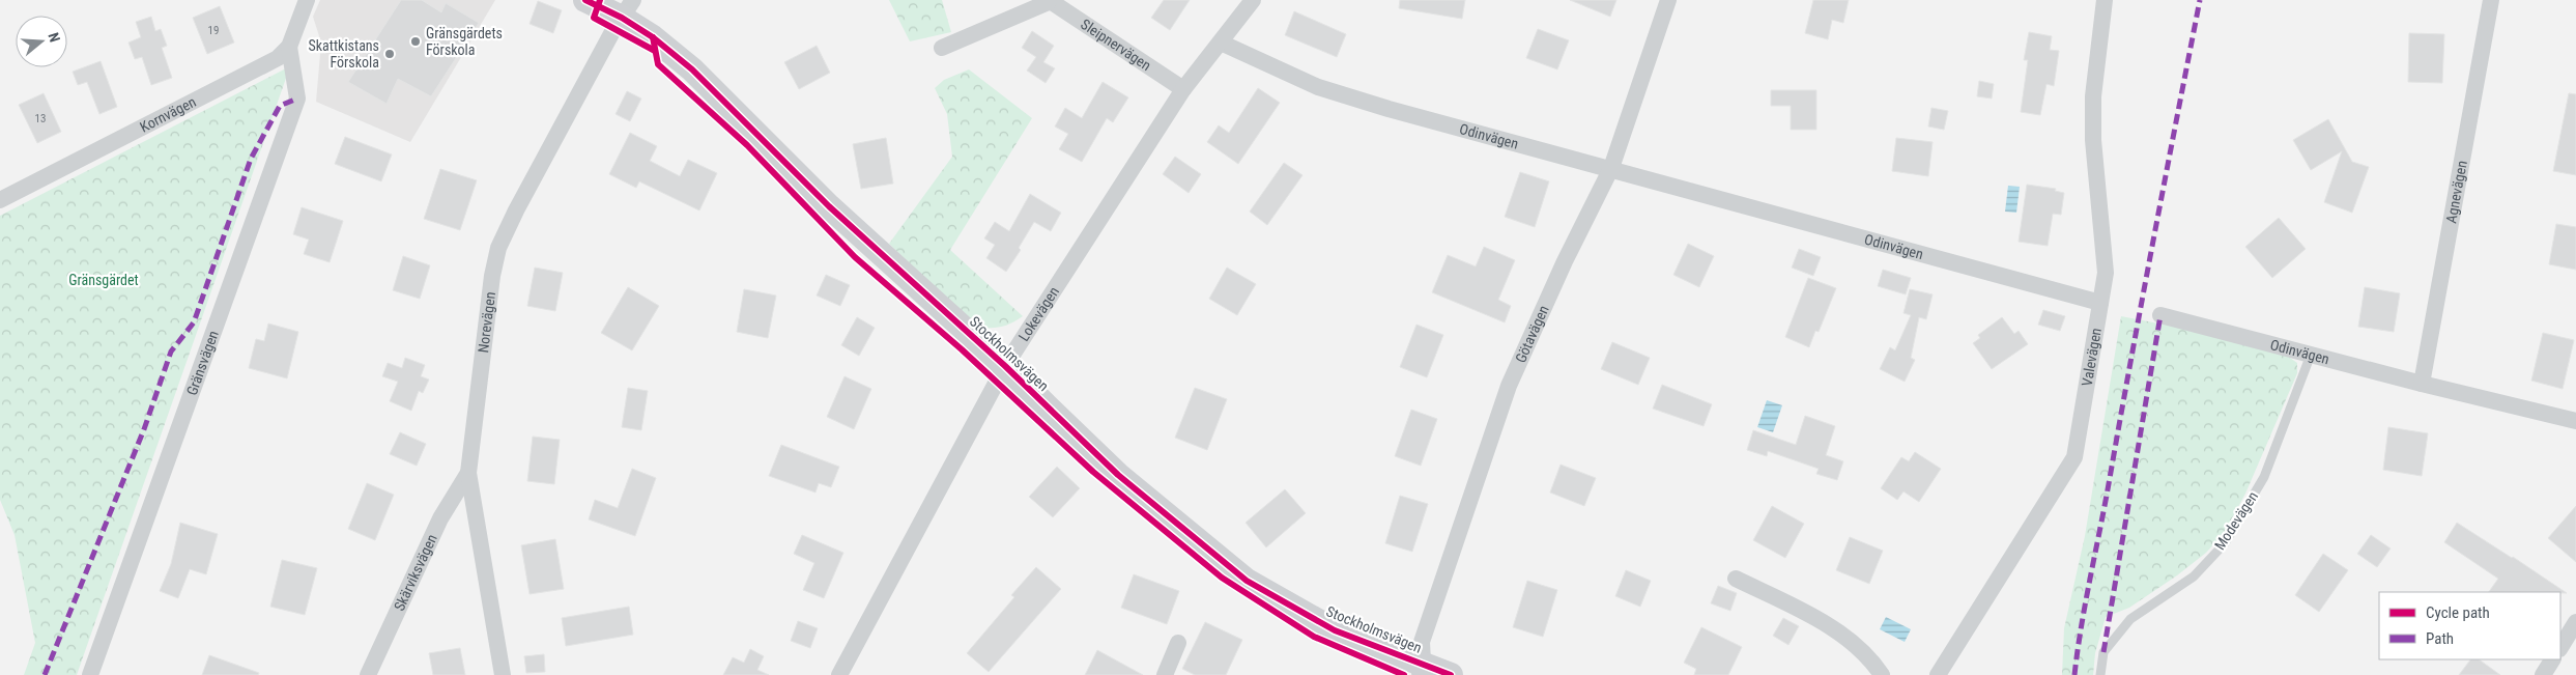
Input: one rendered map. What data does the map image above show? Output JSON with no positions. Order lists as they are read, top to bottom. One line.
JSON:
{"streets":{"street":["Sleipnervägen","Kornvägen","Odinvägen","Agnevägen","Lokevägen","Norevägen","Götavägen","Stockholmsvägen","Valevägen","Gränsvägen","Skärviksvägen"],"lane":["Modevägen"]},"crossings":[["Sleipnervägen","Lokevägen"],["Kornvägen","Gränsvägen"],["Odinvägen","Agnevägen"],["Odinvägen","Lokevägen"],["Odinvägen","Götavägen"],["Odinvägen","Valevägen"],["Odinvägen","Modevägen"],["Lokevägen","Stockholmsvägen"],["Norevägen","Stockholmsvägen"],["Norevägen","Skärviksvägen"],["Götavägen","Stockholmsvägen"]],"parks":["Gränsgärdet"],"places":["Gränsgärdets Förskola","Skattkistans Förskola"],"house_numbers":["19","13"],"legend":["Cycle path","Path"],"north":"right"}
